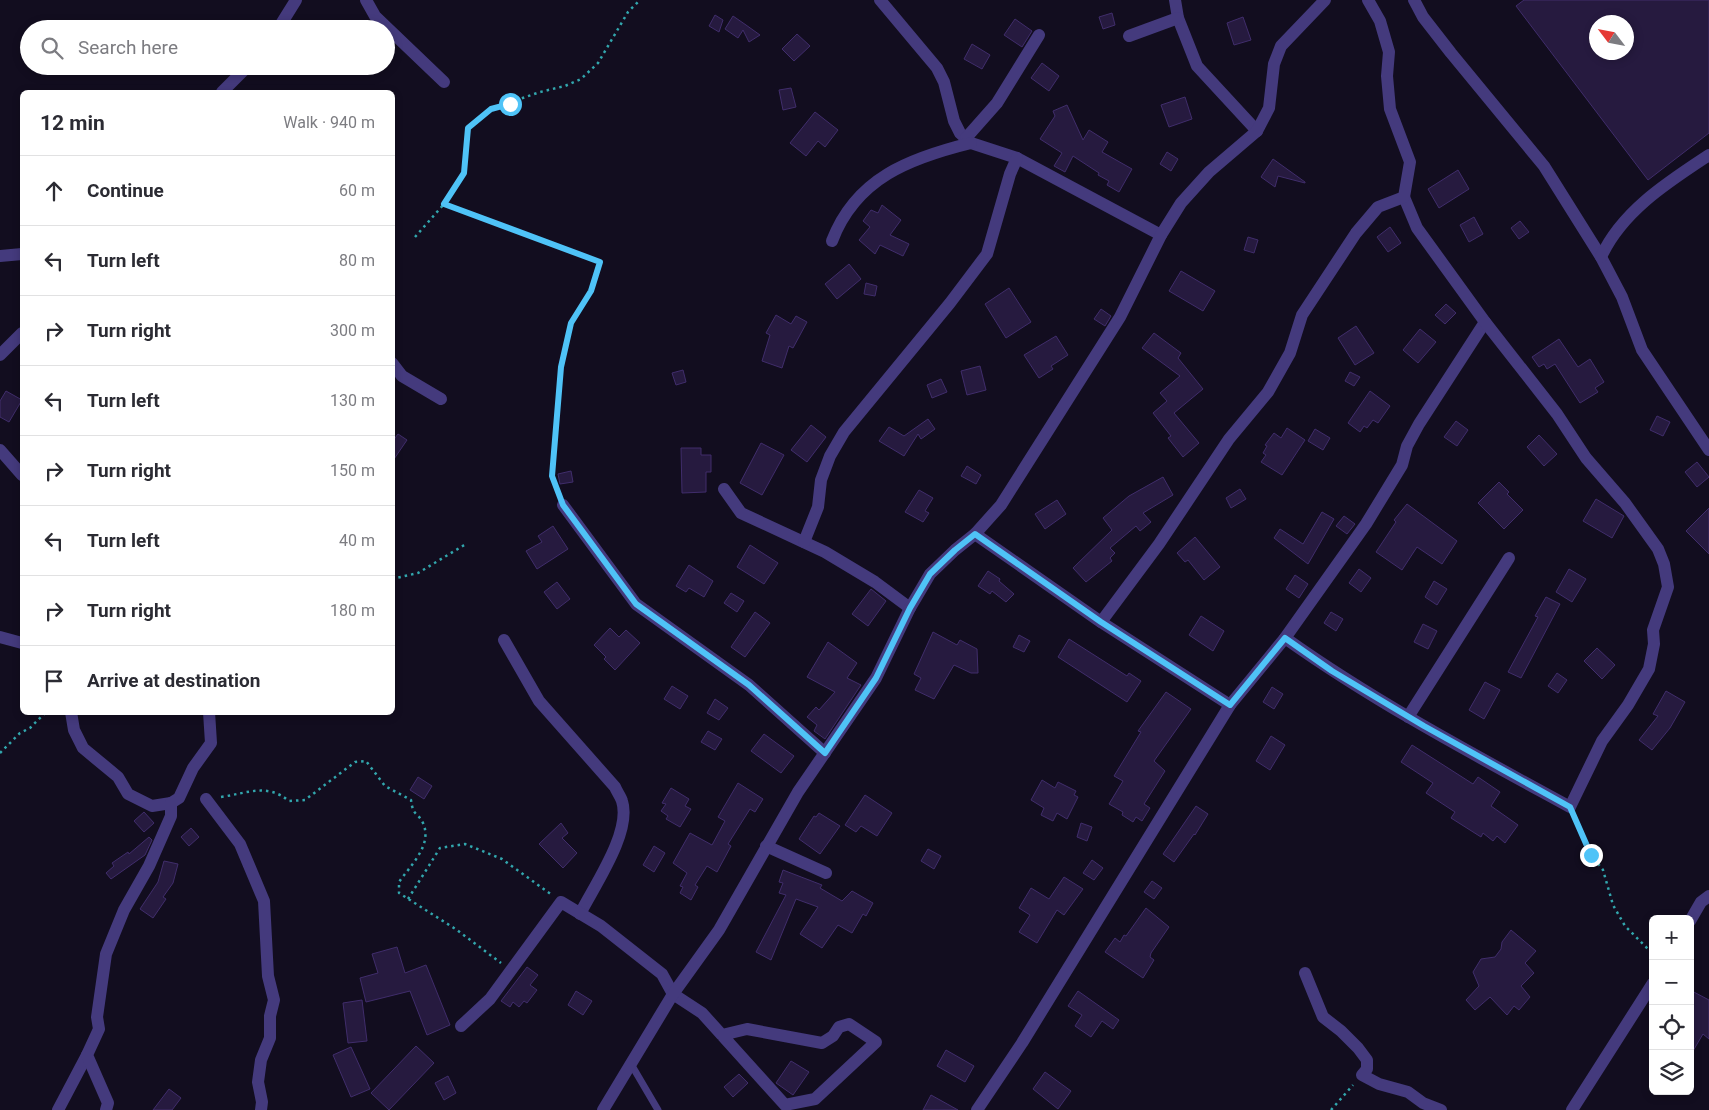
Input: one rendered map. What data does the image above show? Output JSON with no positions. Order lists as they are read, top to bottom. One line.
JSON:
{"north":"top left","page":{"search":"Search here","heading":["12 min","Walk · 940 m"],"list":[["Continue","60 m"],["Turn left","80 m"],["Turn right","300 m"],["Turn left","130 m"],["Turn right","150 m"],["Turn left","40 m"],["Turn right","180 m"],"Arrive at destination"],"map_buttons":["+","−"]}}
